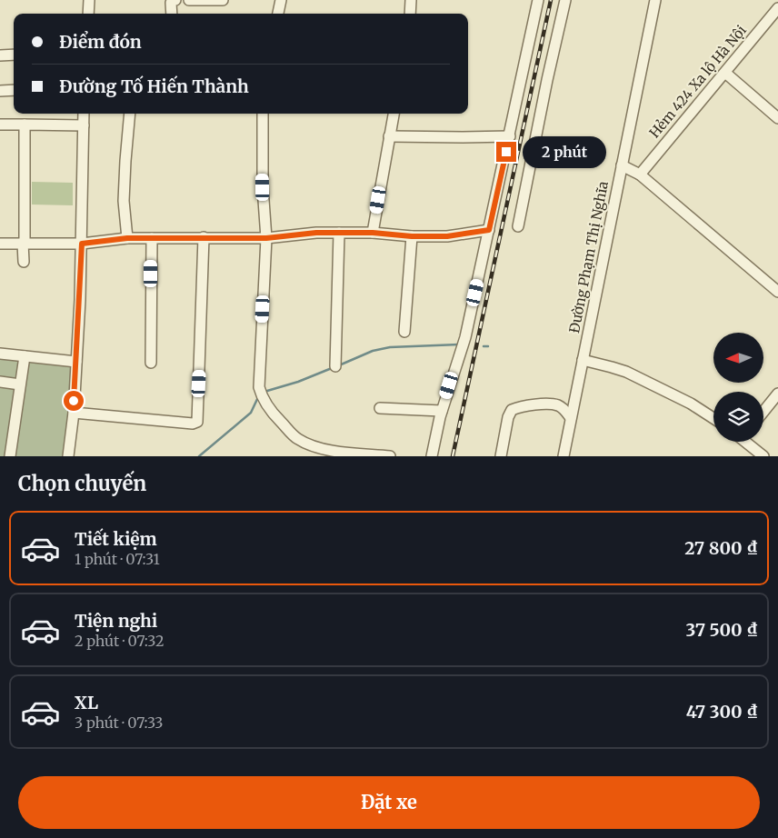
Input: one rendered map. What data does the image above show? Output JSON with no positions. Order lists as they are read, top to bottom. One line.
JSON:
{"streets":{"street":["Hẻm 424 Xa lộ Hà Nội","Đường Phạm Thị Nghĩa"]},"north":"left","page":{"banner":["Điểm đón","Đường Tố Hiến Thành"],"bubble":"2 phút","heading":"Chọn chuyến","list":[{"name":"Tiết kiệm","note":"1 phút · 07:31","value":"27 800 ₫"},{"name":"Tiện nghi","note":"2 phút · 07:32","value":"37 500 ₫"},{"name":"XL","note":"3 phút · 07:33","value":"47 300 ₫"}],"buttons":"Đặt xe"}}
